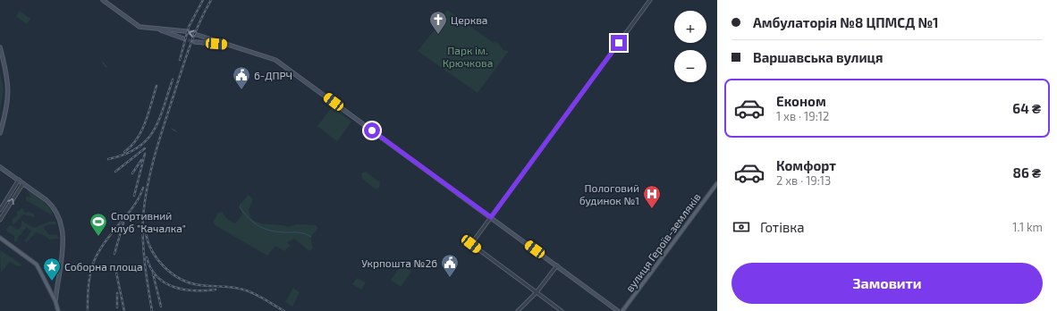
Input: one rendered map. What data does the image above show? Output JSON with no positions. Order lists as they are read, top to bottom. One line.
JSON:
{"streets":{"main road":["вулиця Героїв-земляків"]},"parks":["Парк ім. Крючкова"],"places":{"church":["Церква"],"public building":["6-ДПРЧ","Укрпошта №26"],"hospital":["Пологовий будинок №1"],"sports":["Спортивний клуб \"Качалка\""],"place":["Соборна площа"]},"page":{"banner":["Амбулаторія №8 ЦПМСД №1","Варшавська вулиця"],"map_buttons":["+","−"],"list":[{"name":"Економ","note":"1 хв · 19:12","value":"64 ₴"},{"name":"Комфорт","note":"2 хв · 19:13","value":"86 ₴"}],"pay":["Готівка","1.1 km"],"buttons":"Замовити"}}
